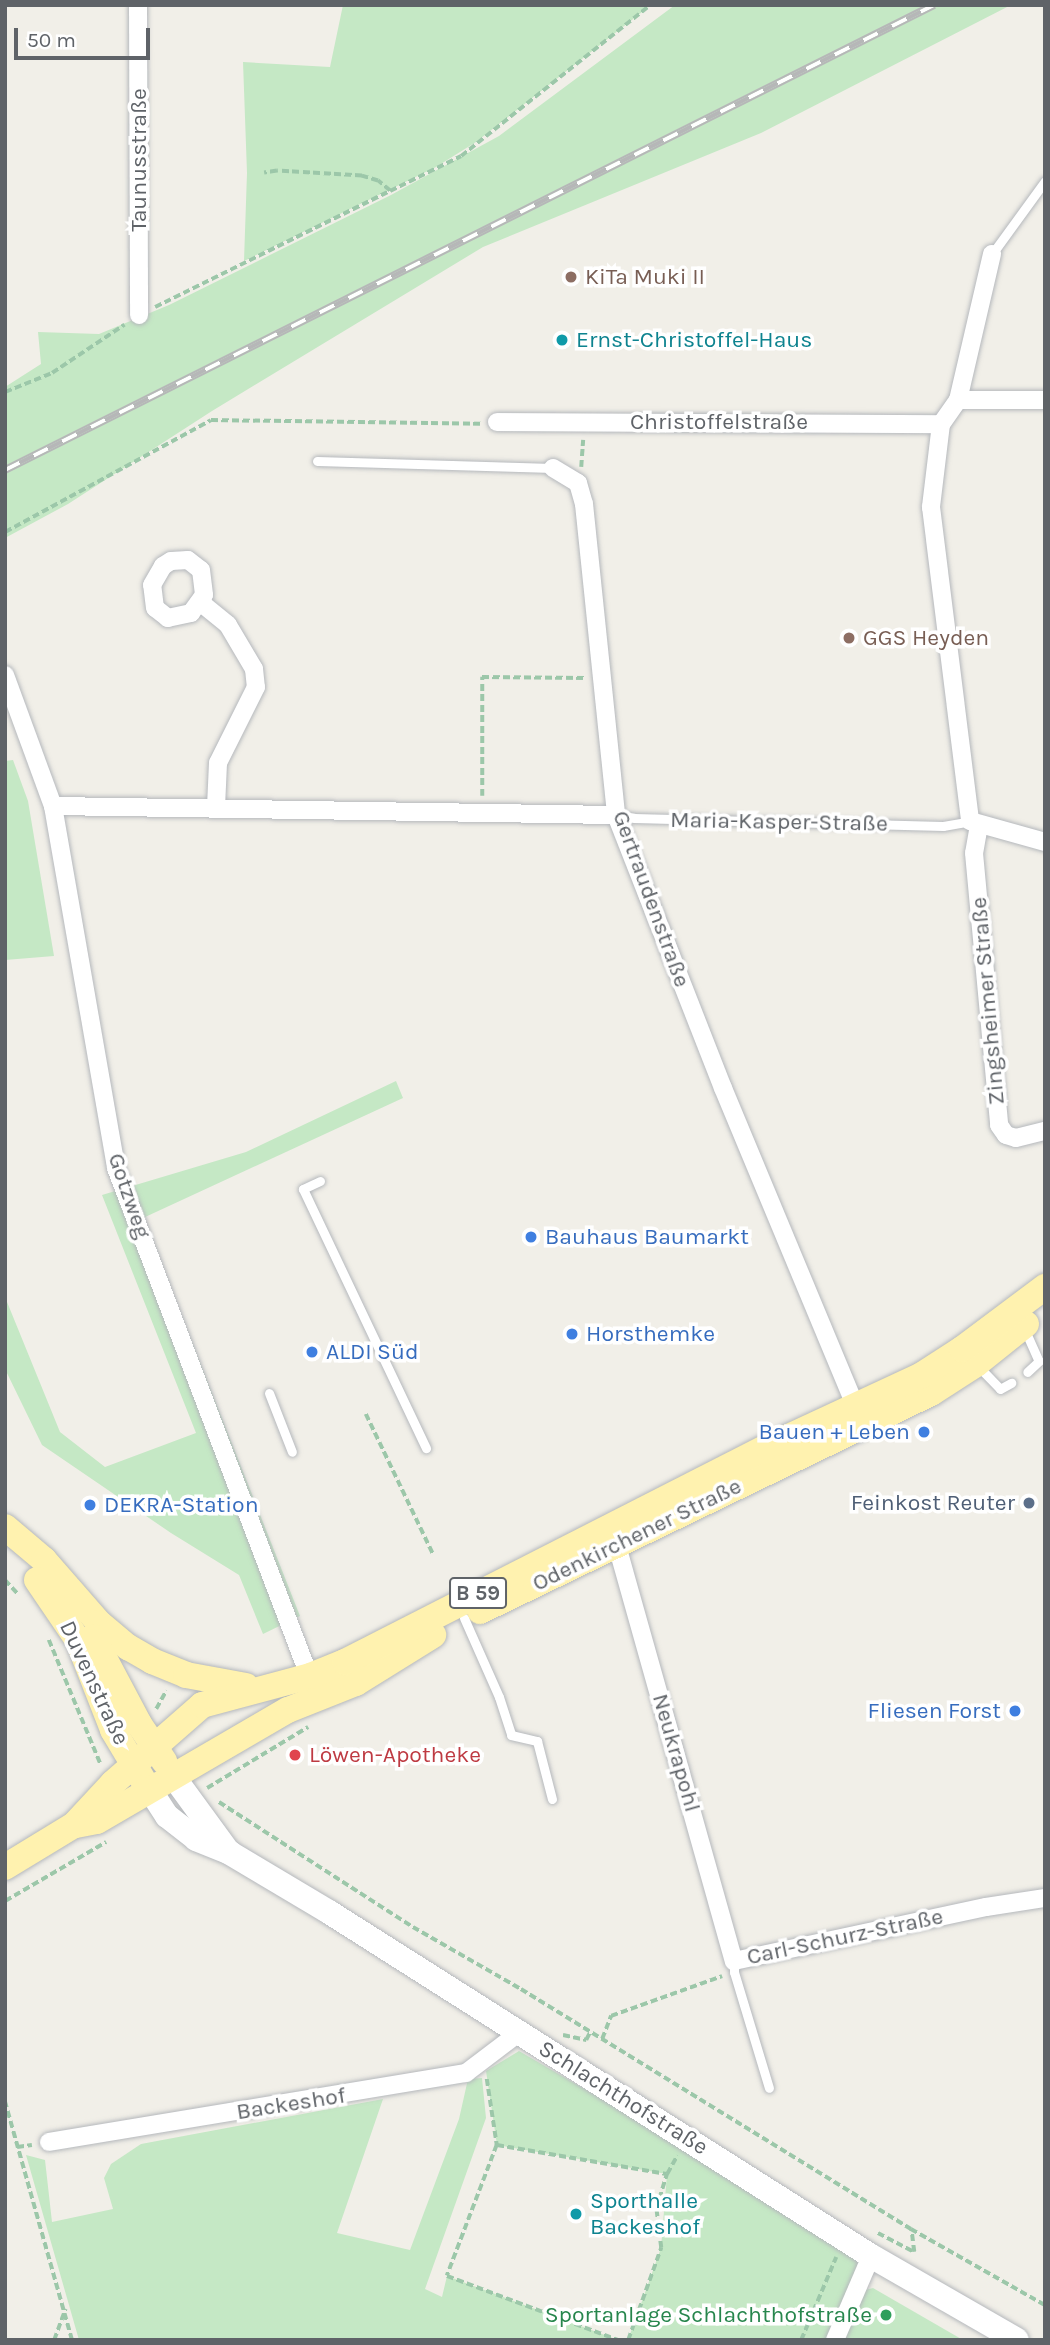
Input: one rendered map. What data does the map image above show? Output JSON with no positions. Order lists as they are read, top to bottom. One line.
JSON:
{"streets":{"main road":["Odenkirchener Straße","B 59","Duvenstraße","Schlachthofstraße"],"street":["Taunusstraße","Christoffelstraße","Maria-Kasper-Straße","Gertraudenstraße","Zingsheimer Straße","Gotzweg","Neukrapohl","Carl-Schurz-Straße","Backeshof"]},"crossings":[["Christoffelstraße","Zingsheimer Straße"],["Maria-Kasper-Straße","Gertraudenstraße"],["Maria-Kasper-Straße","Zingsheimer Straße"],["Maria-Kasper-Straße","Gotzweg"],["Gertraudenstraße","Odenkirchener Straße"],["Gotzweg","Odenkirchener Straße"],["Odenkirchener Straße","B 59"],["Odenkirchener Straße","Duvenstraße"],["Odenkirchener Straße","Neukrapohl"],["Odenkirchener Straße","Schlachthofstraße"],["B 59","Duvenstraße"],["B 59","Schlachthofstraße"],["Duvenstraße","Schlachthofstraße"],["Neukrapohl","Carl-Schurz-Straße"],["Schlachthofstraße","Backeshof"]],"places":["KiTa Muki II","Ernst-Christoffel-Haus","GGS Heyden","Bauhaus Baumarkt","Horsthemke","ALDI Süd","Bauen + Leben","Feinkost Reuter","DEKRA-Station","Fliesen Forst","Löwen-Apotheke","Sporthalle Backeshof","Sportanlage Schlachthofstraße"],"scale_bar":"50 m"}
